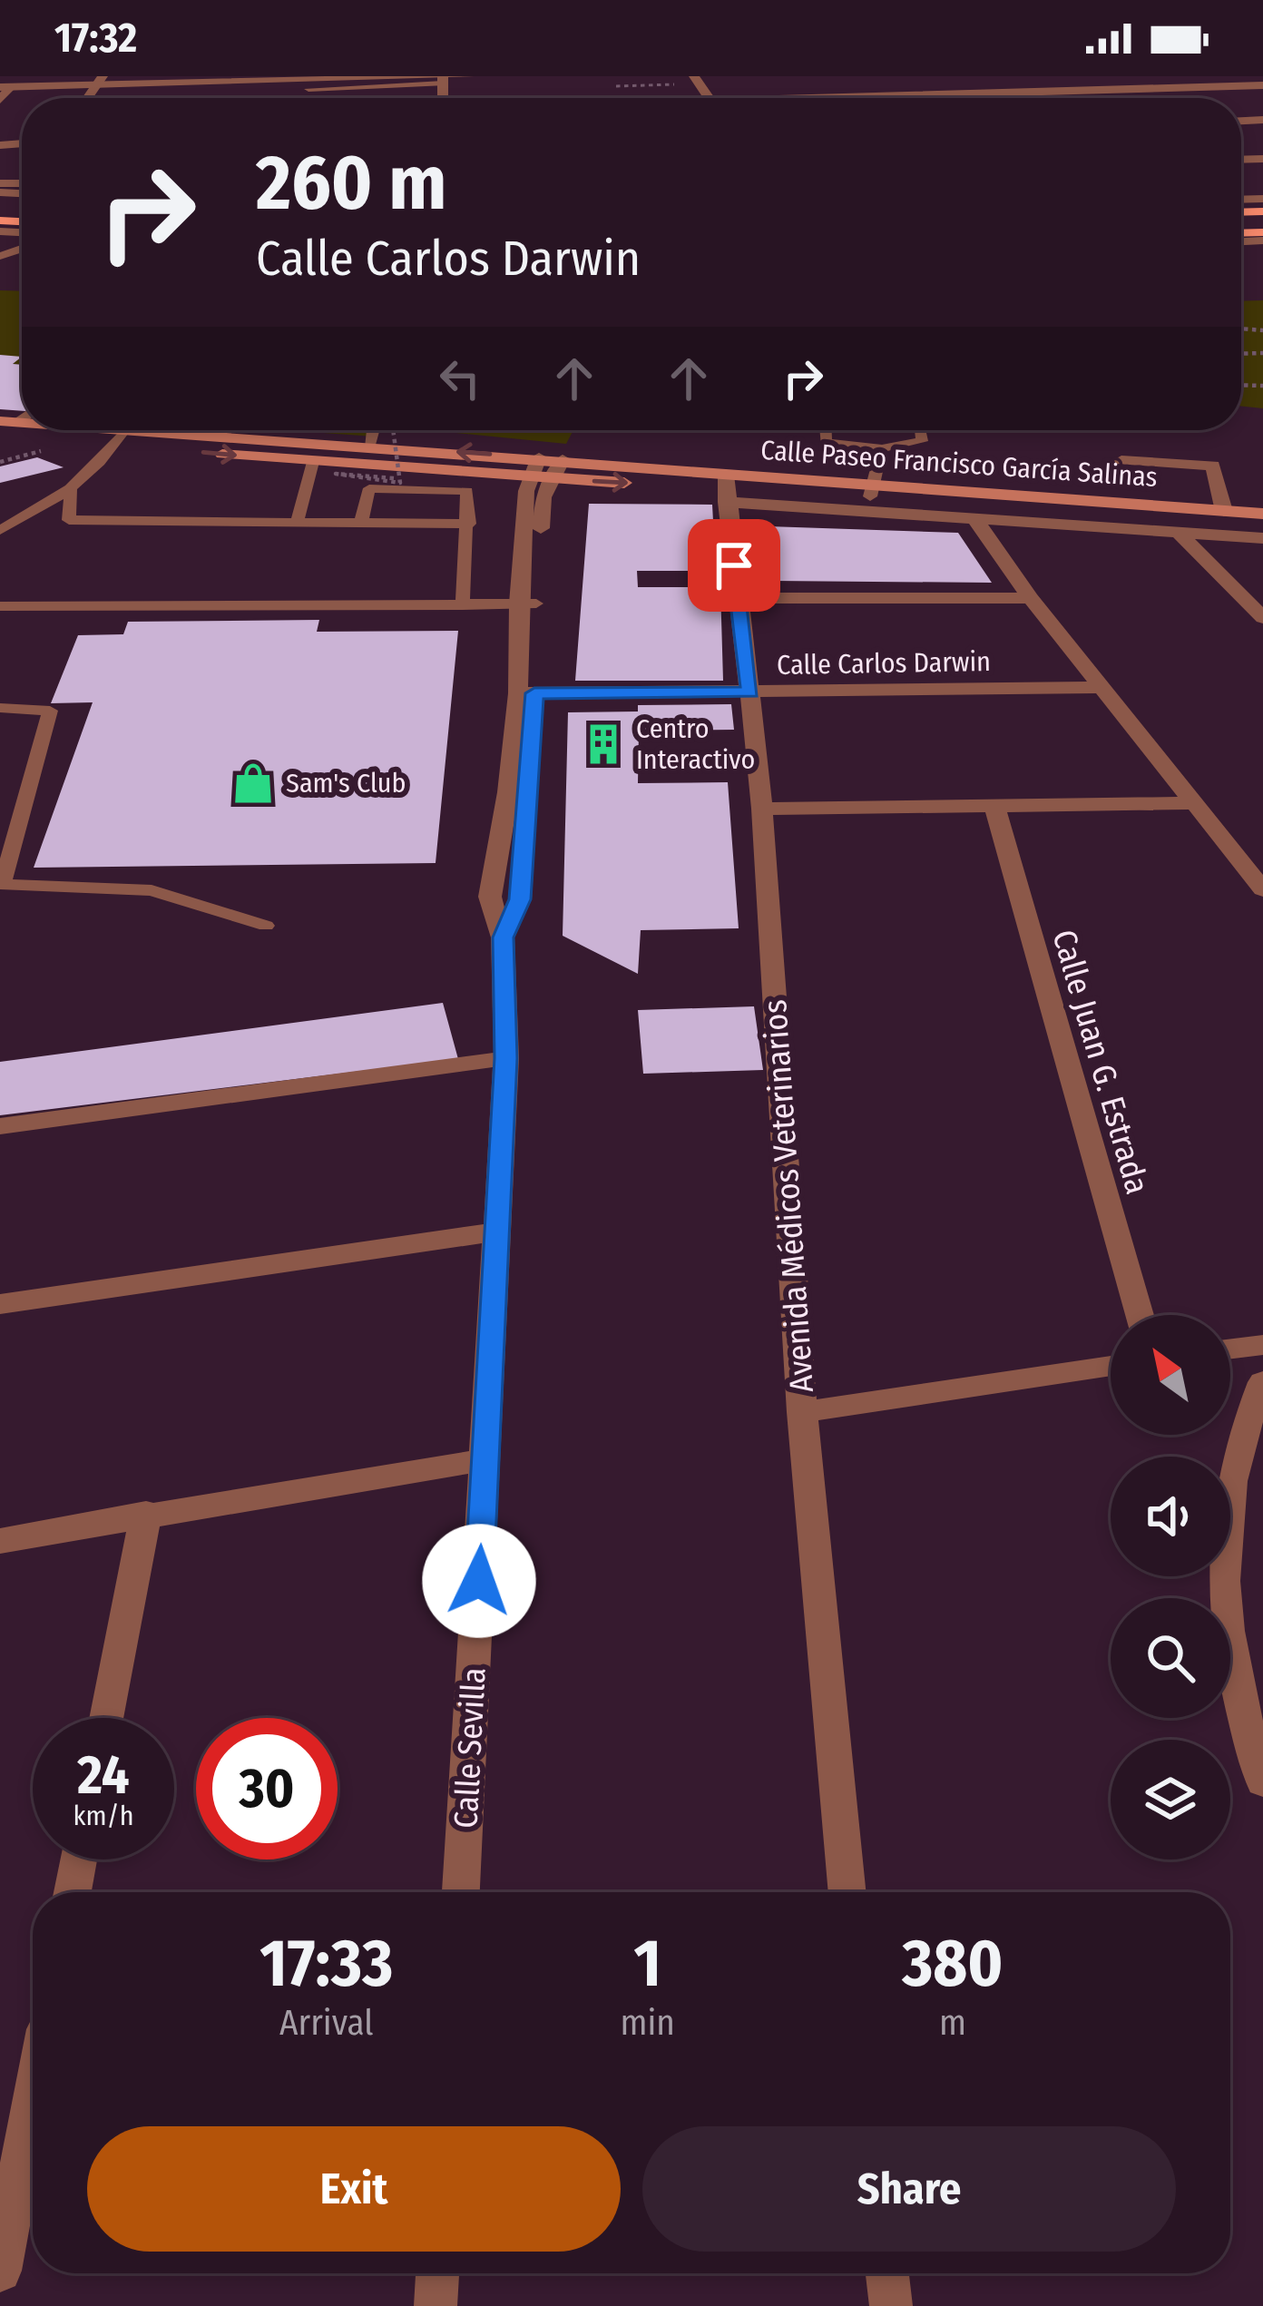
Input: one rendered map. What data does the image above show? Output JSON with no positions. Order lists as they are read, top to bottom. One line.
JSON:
{"streets":{"main road":["Calle Paseo Francisco García Salinas"],"street":["Calle Carlos Darwin","Calle Juan G. Estrada","Avenida Médicos Veterinarios","Calle Sevilla"]},"crossings":[["Calle Carlos Darwin","Avenida Médicos Veterinarios"],["Calle Carlos Darwin","Calle Sevilla"]],"places":{"building":["Centro Interactivo"],"shop":["Sam's Club"]},"north":"top left","page":{"status":"17:32","turn":["260 m","Calle Carlos Darwin"],"speed":"24 km/h","limit":"30","eta":["17:33","Arrival","1","min","380","m"],"buttons":["Exit","Share"]}}
